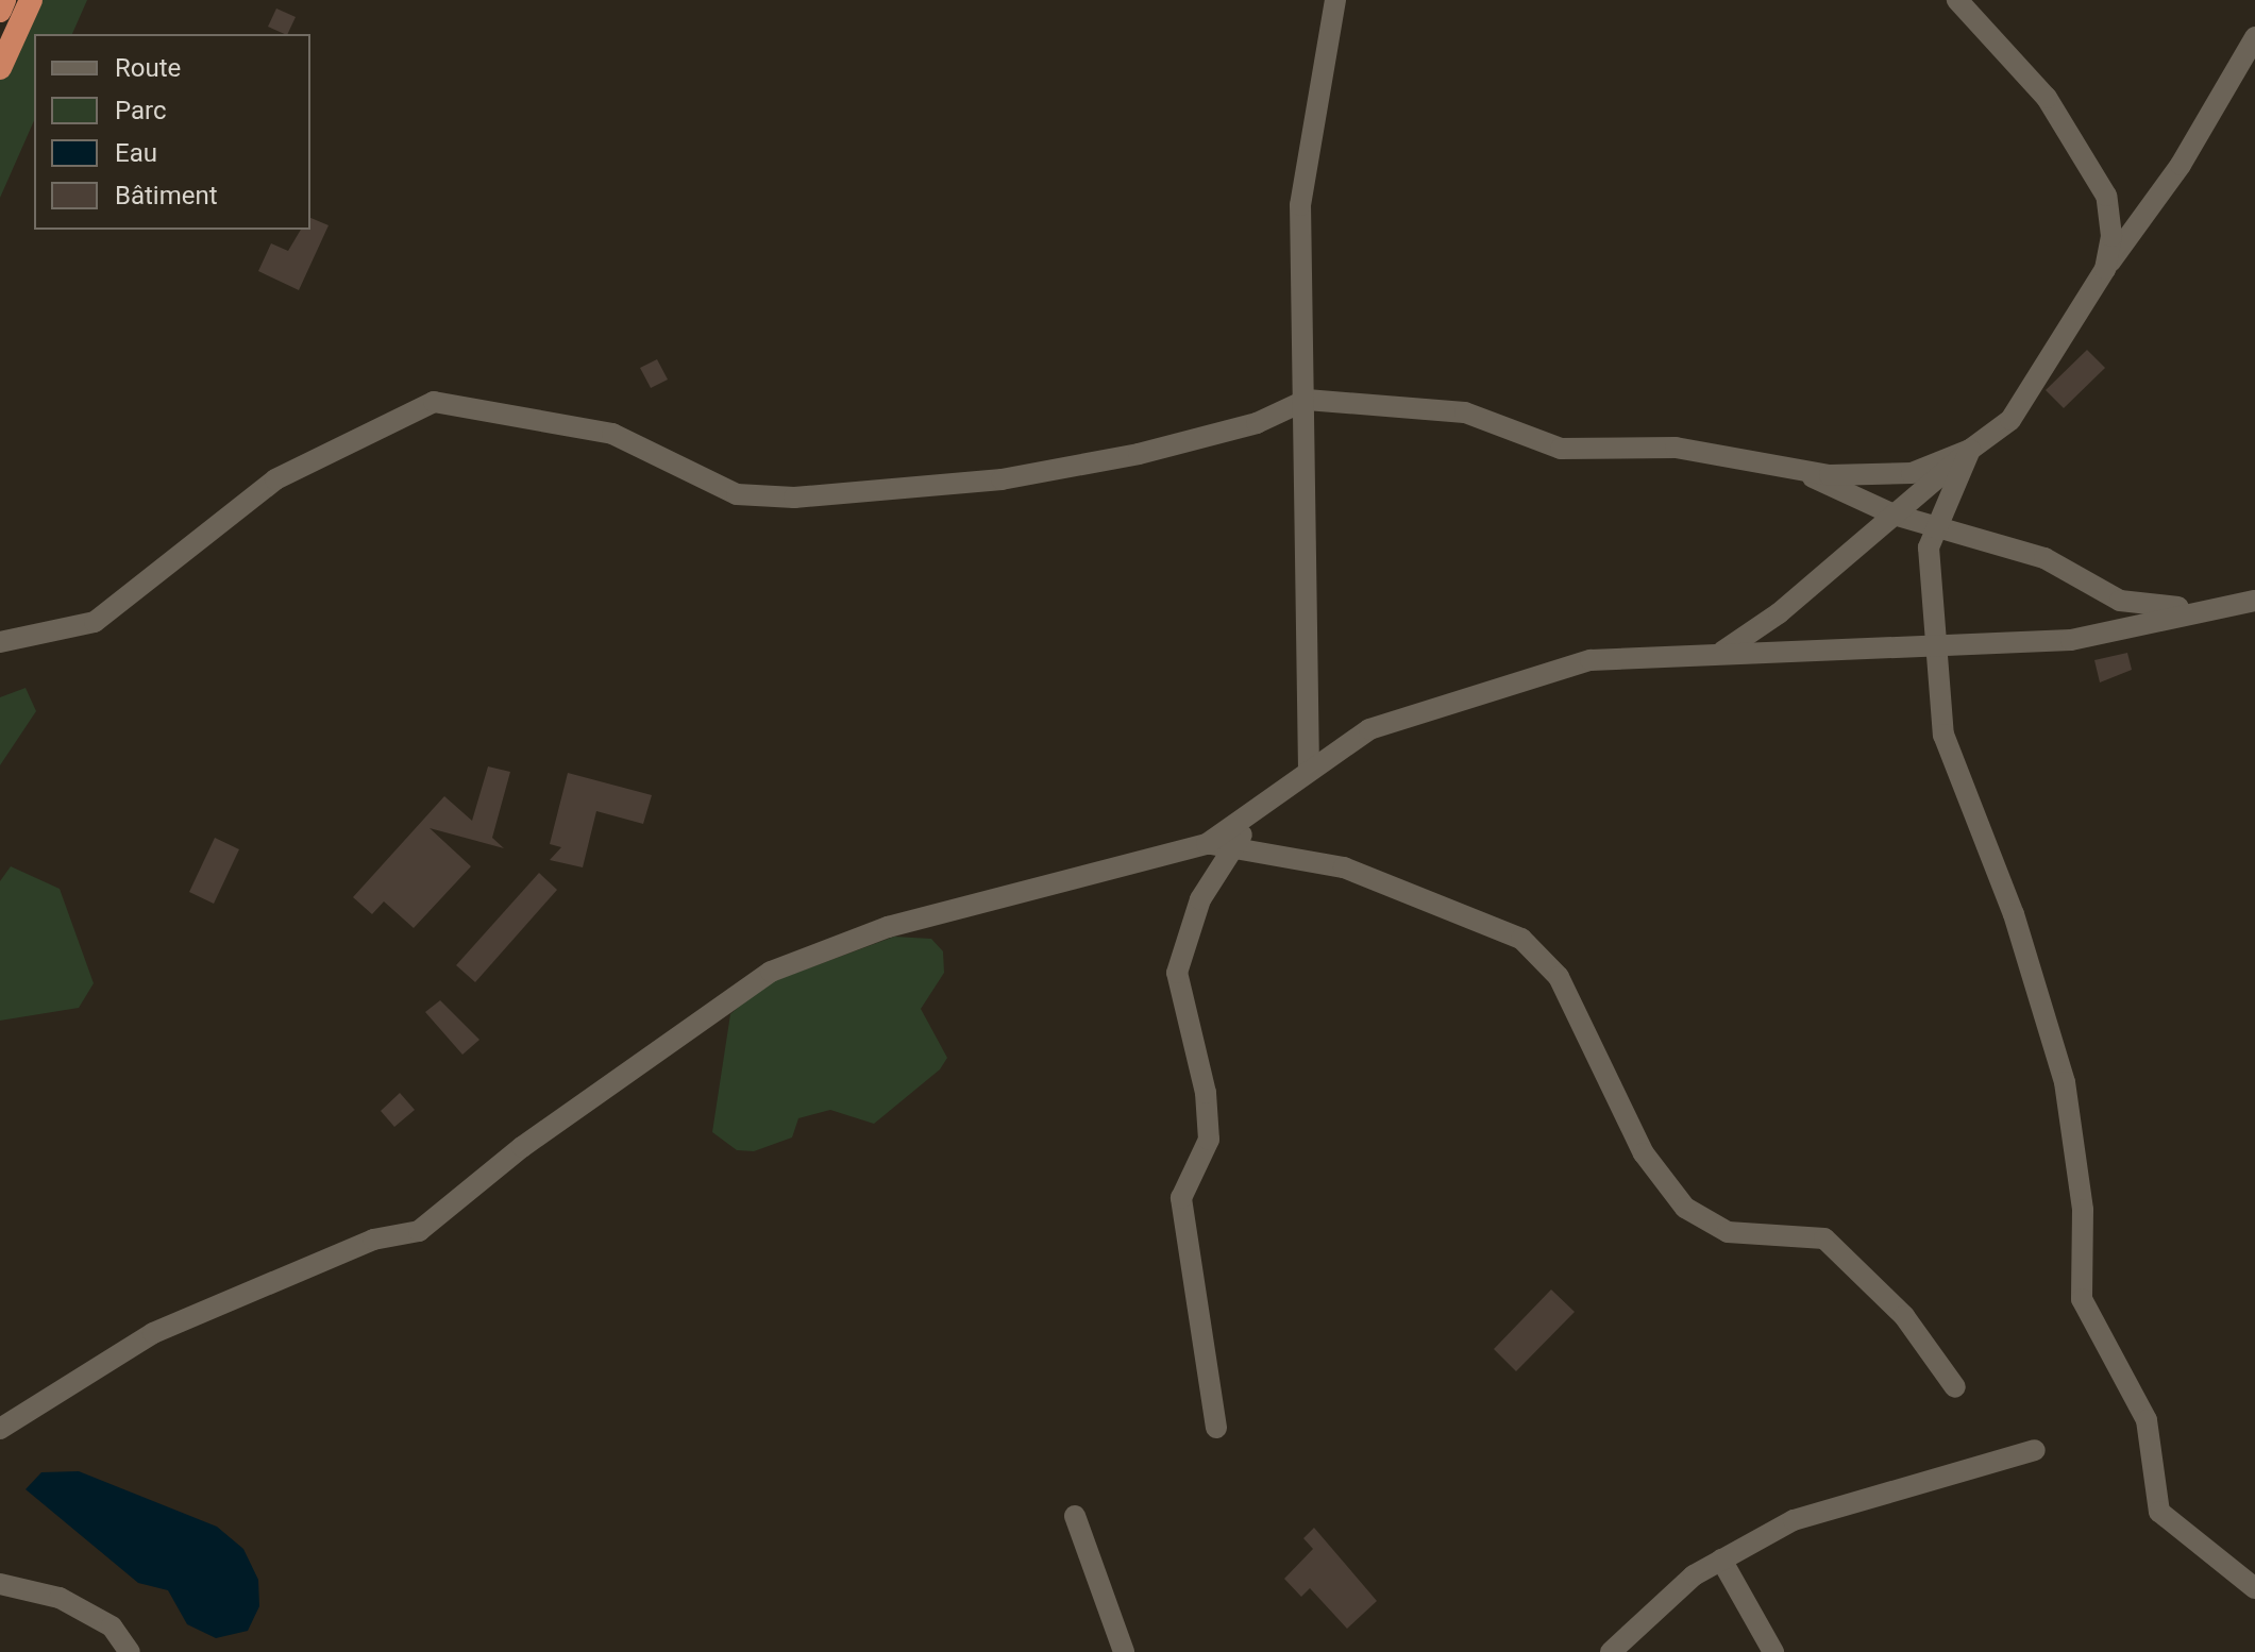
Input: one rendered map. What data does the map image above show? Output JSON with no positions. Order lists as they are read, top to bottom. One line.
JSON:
{"legend":["Route","Parc","Eau","Bâtiment"]}
